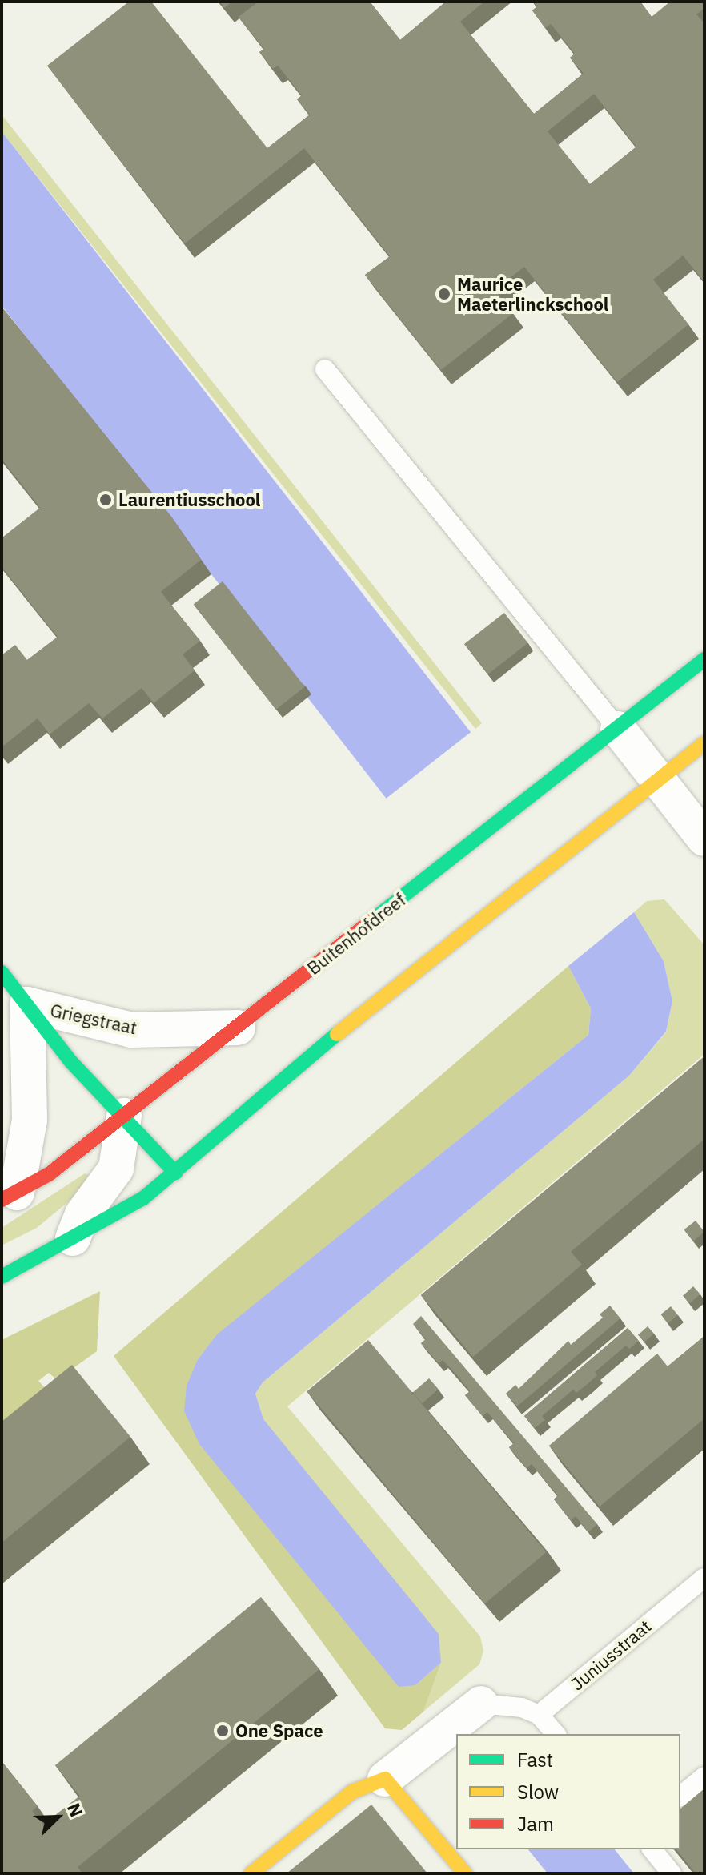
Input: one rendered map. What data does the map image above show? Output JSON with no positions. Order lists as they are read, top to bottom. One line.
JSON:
{"streets":{"street":["Buitenhofdreef","Griegstraat"],"lane":["Juniusstraat"]},"crossings":[["Buitenhofdreef","Griegstraat"]],"places":["Maurice Maeterlinckschool","Laurentiusschool","One Space"],"legend":["Fast","Slow","Jam"],"north":"top right"}
